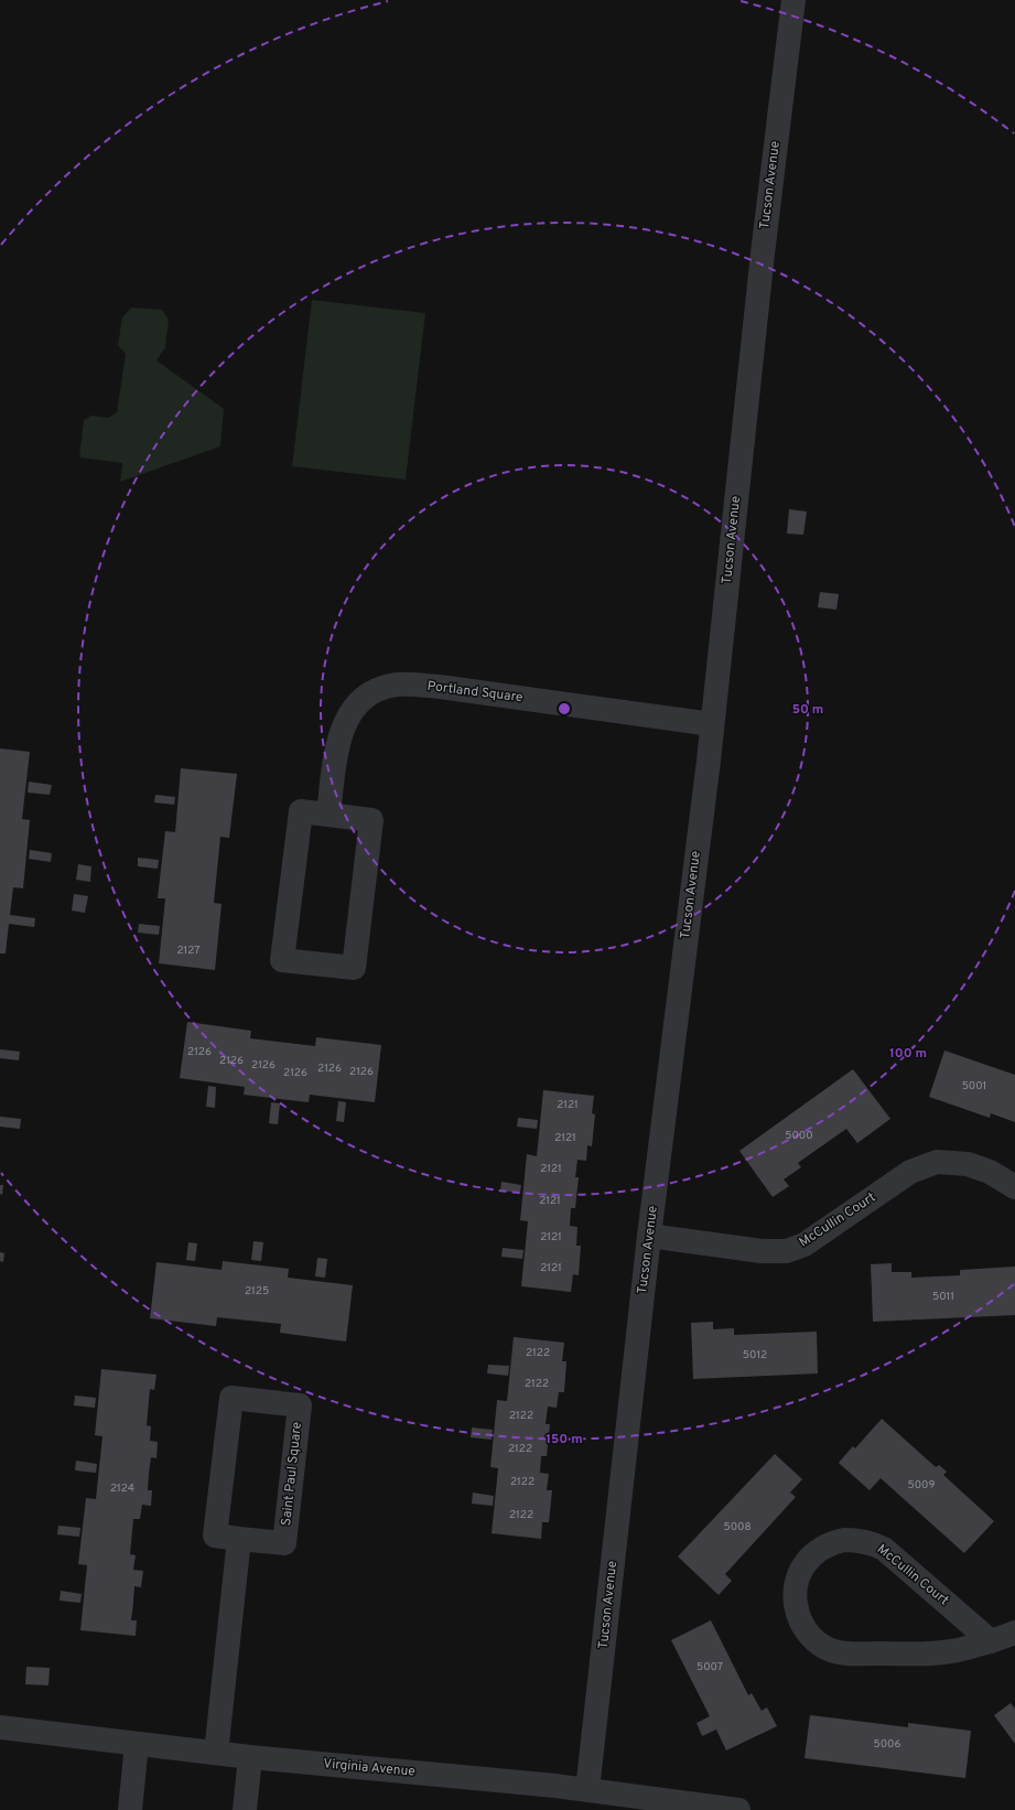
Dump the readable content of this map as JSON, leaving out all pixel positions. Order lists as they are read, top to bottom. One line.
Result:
{"streets":{"street":["Tucson Avenue","Portland Square","McCullin Court","Saint Paul Square","Virginia Avenue"]},"crossings":[["Tucson Avenue","Portland Square"],["Tucson Avenue","McCullin Court"],["Tucson Avenue","Virginia Avenue"]],"house_numbers":["2127","2126","2126","2126","2126","2126","2126","5001","2121","5000","2121","2121","2121","2121","2121","2125","5011","2122","5012","2122","2122","2122","2122","5009","2124","2122","5008","5007","5006"],"rings":["50 m","100 m","150 m"]}
